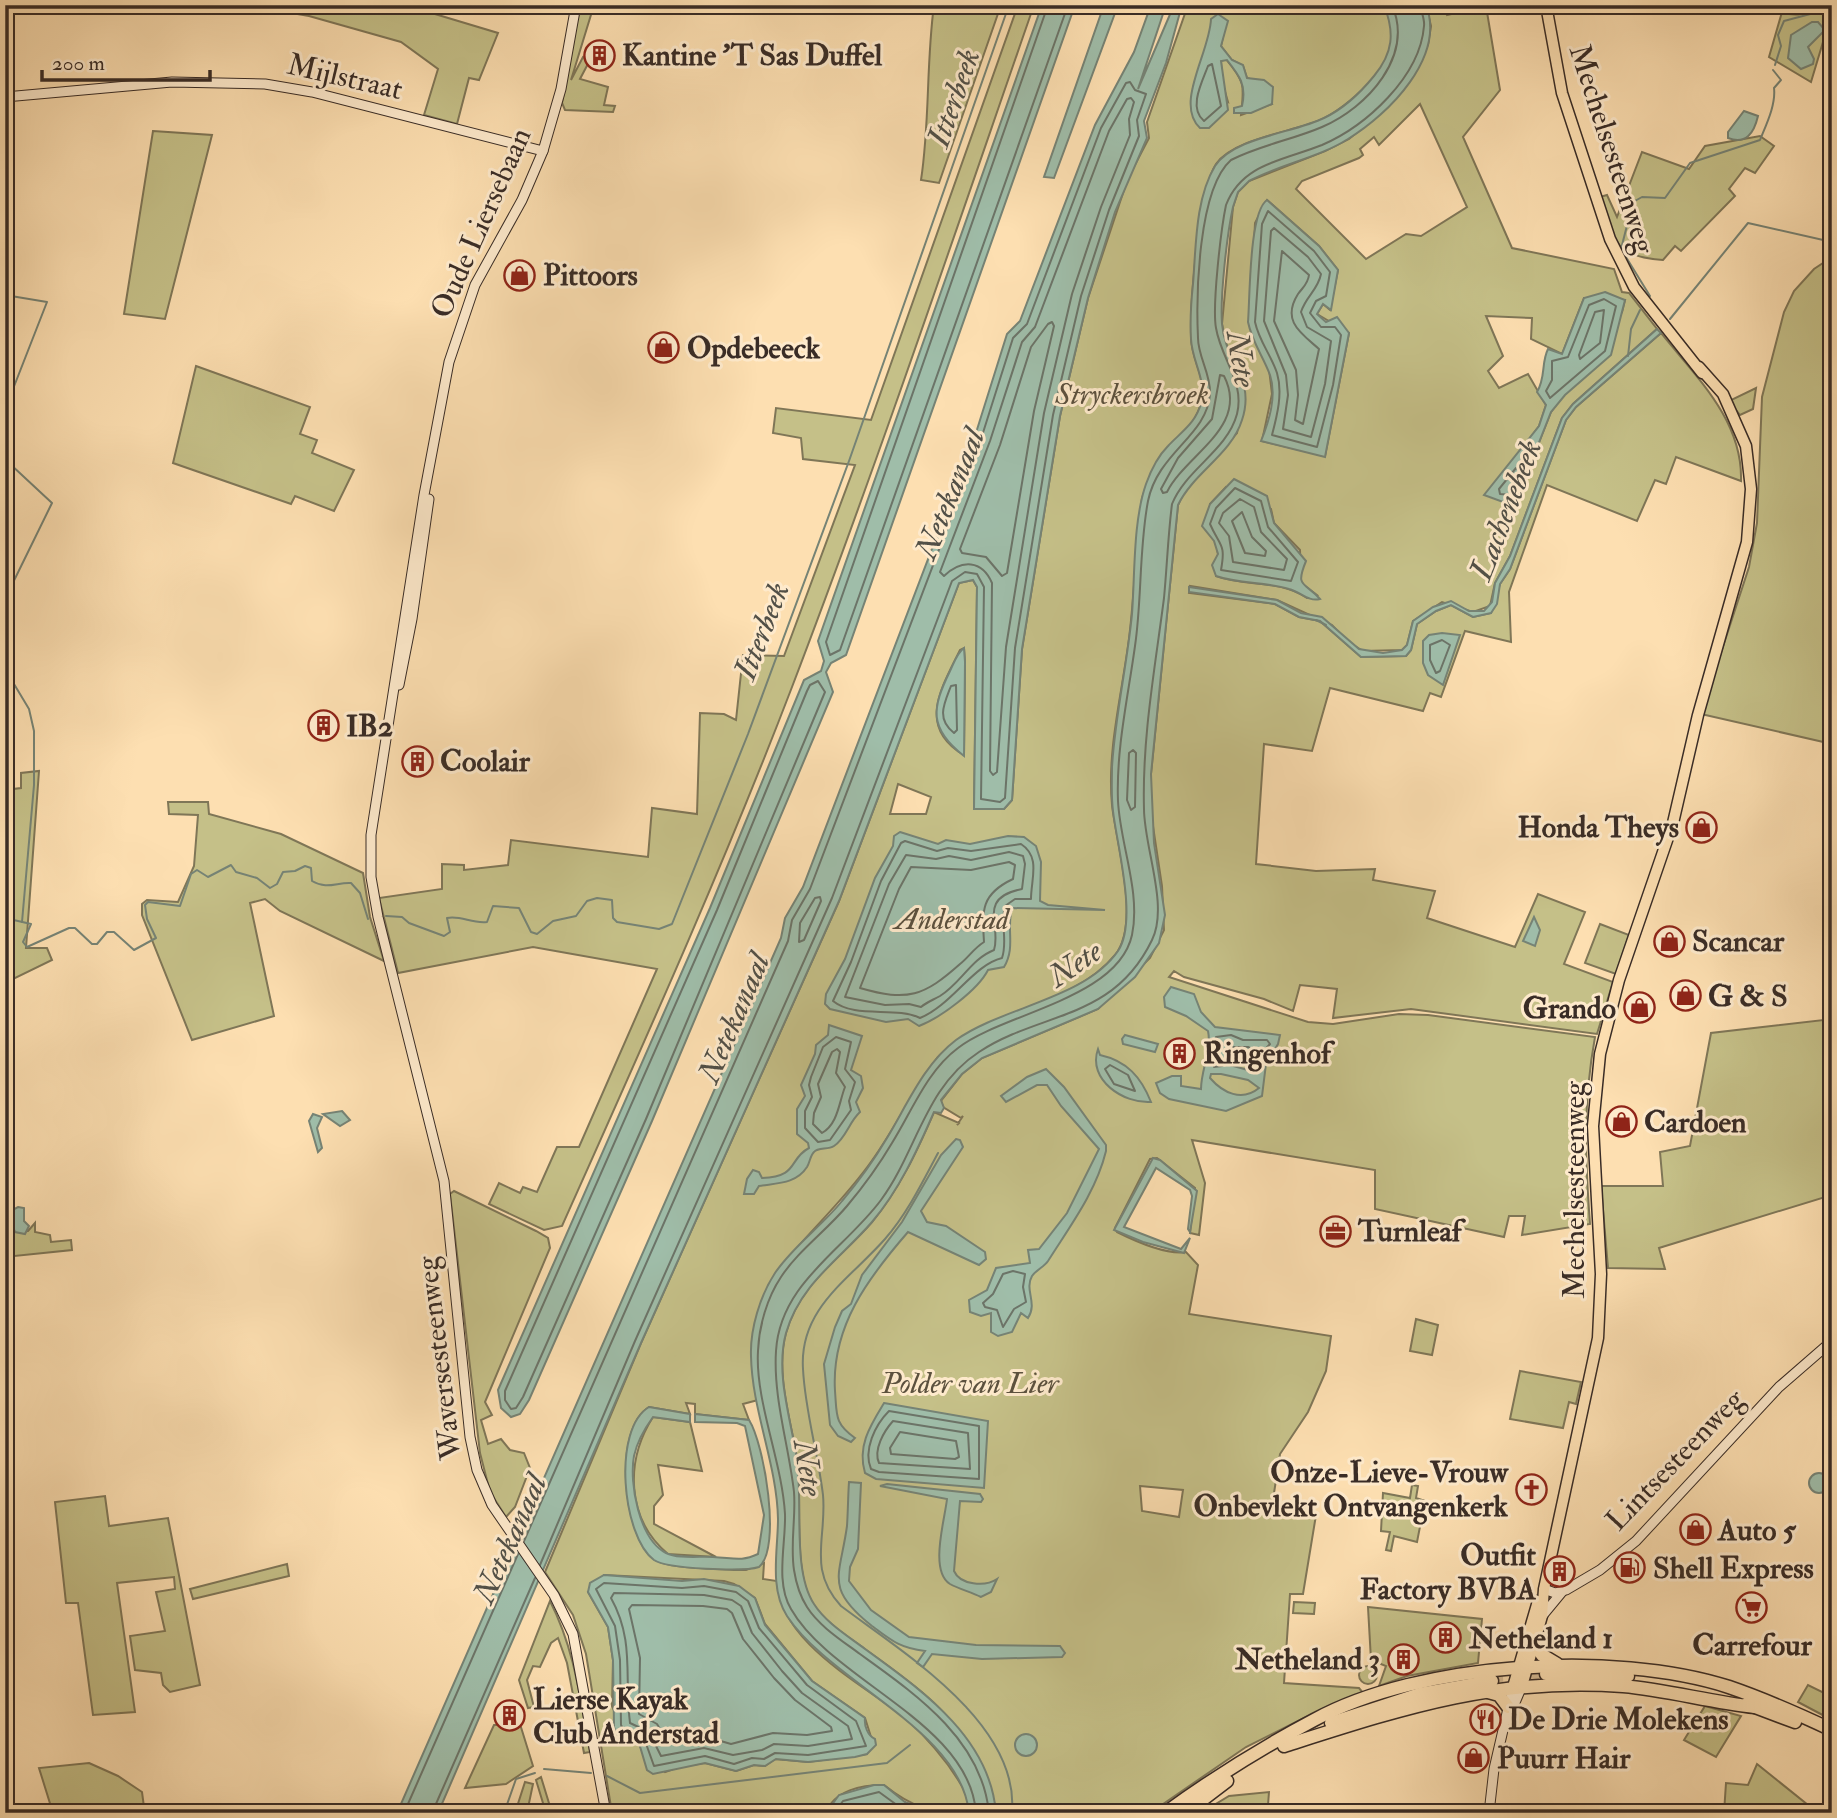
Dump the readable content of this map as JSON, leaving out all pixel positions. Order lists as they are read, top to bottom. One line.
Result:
{"streets":{"main road":["Mijlstraat","Mechelsesteenweg","Oude Liersebaan","Waversesteenweg","Lintsesteenweg"]},"crossings":[["Mijlstraat","Oude Liersebaan"],["Oude Liersebaan","Waversesteenweg"]],"water":["Itterbeek","Nete","Netekanaal","Lachenebeek"],"parks":["Stryckersbroek","Anderstad","Polder van Lier"],"places":{"building":["Kantine 'T Sas Duffel","IB2","Coolair","Ringenhof","Outfit Factory BVBA","Netheland 1","Netheland 3","Lierse Kayak Club Anderstad"],"shop":["Pittoors","Opdebeeck","Honda Theys","Scancar","G & S","Grando","Cardoen","Auto 5","Puurr Hair"],"office":["Turnleaf"],"church":["Onze-Lieve-Vrouw Onbevlekt Ontvangenkerk"],"fuel station":["Shell Express"],"supermarket":["Carrefour"],"restaurant":["De Drie Molekens"]},"scale_bar":"200 m"}
